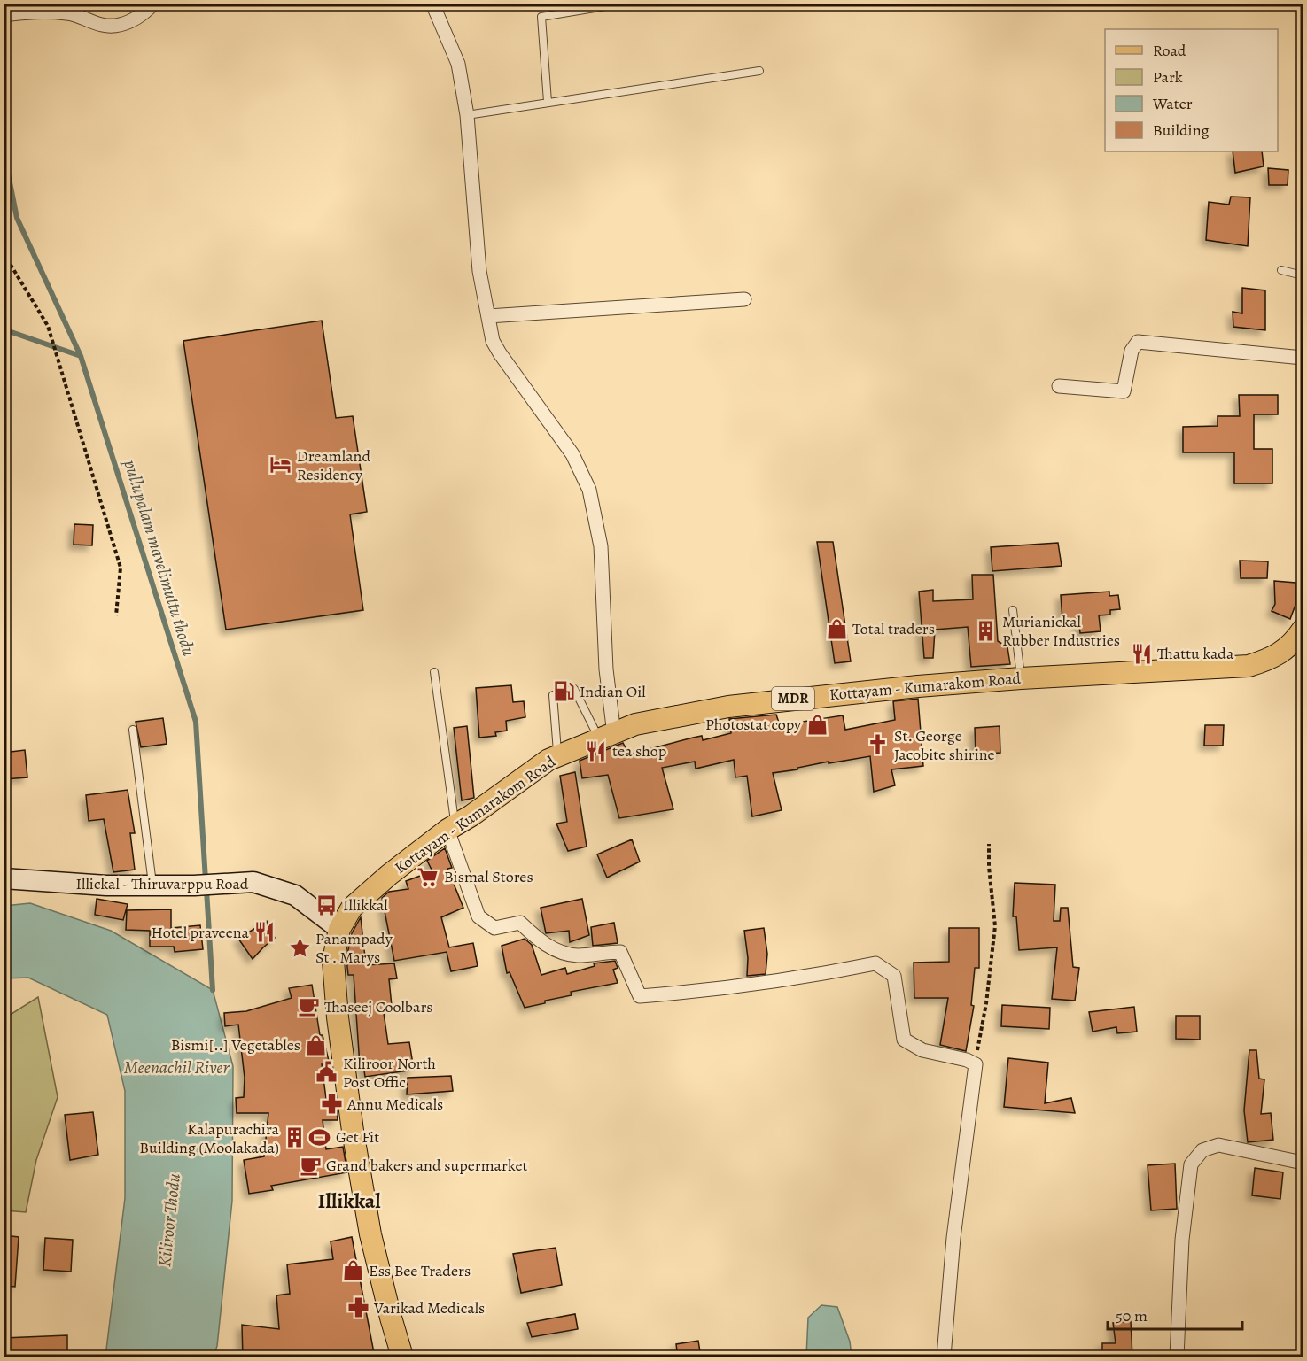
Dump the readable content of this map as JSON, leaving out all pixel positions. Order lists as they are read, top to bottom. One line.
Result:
{"streets":{"main road":["Kottayam - Kumarakom Road","MDR","Illickal - Thiruvarppu Road"]},"crossings":[["Kottayam - Kumarakom Road","Illickal - Thiruvarppu Road"]],"districts":["Illikkal"],"water":["pullupalam mavelimuttu thodu","Meenachil River","Kiliroor Thodu"],"places":{"hotel":["Dreamland Residency"],"shop":["Total traders","Photostat copy","Bismi[..] Vegetables","Ess Bee Traders"],"building":["Murianickal Rubber Industries","Kalapurachira Building (Moolakada)"],"restaurant":["Thattu kada","tea shop","Hotel praveena"],"fuel station":["Indian Oil"],"church":["St. George Jacobite shirine"],"supermarket":["Bismal Stores"],"bus stop":["Illikkal"],"place":["Panampady St . Marys"],"cafe":["Thaseej Coolbars","Grand bakers and supermarket"],"public building":["Kiliroor North Post Offic"],"pharmacy":["Annu Medicals","Varikad Medicals"],"sports":["Get Fit"]},"legend":["Road","Park","Water","Building"],"scale_bar":"50 m"}
